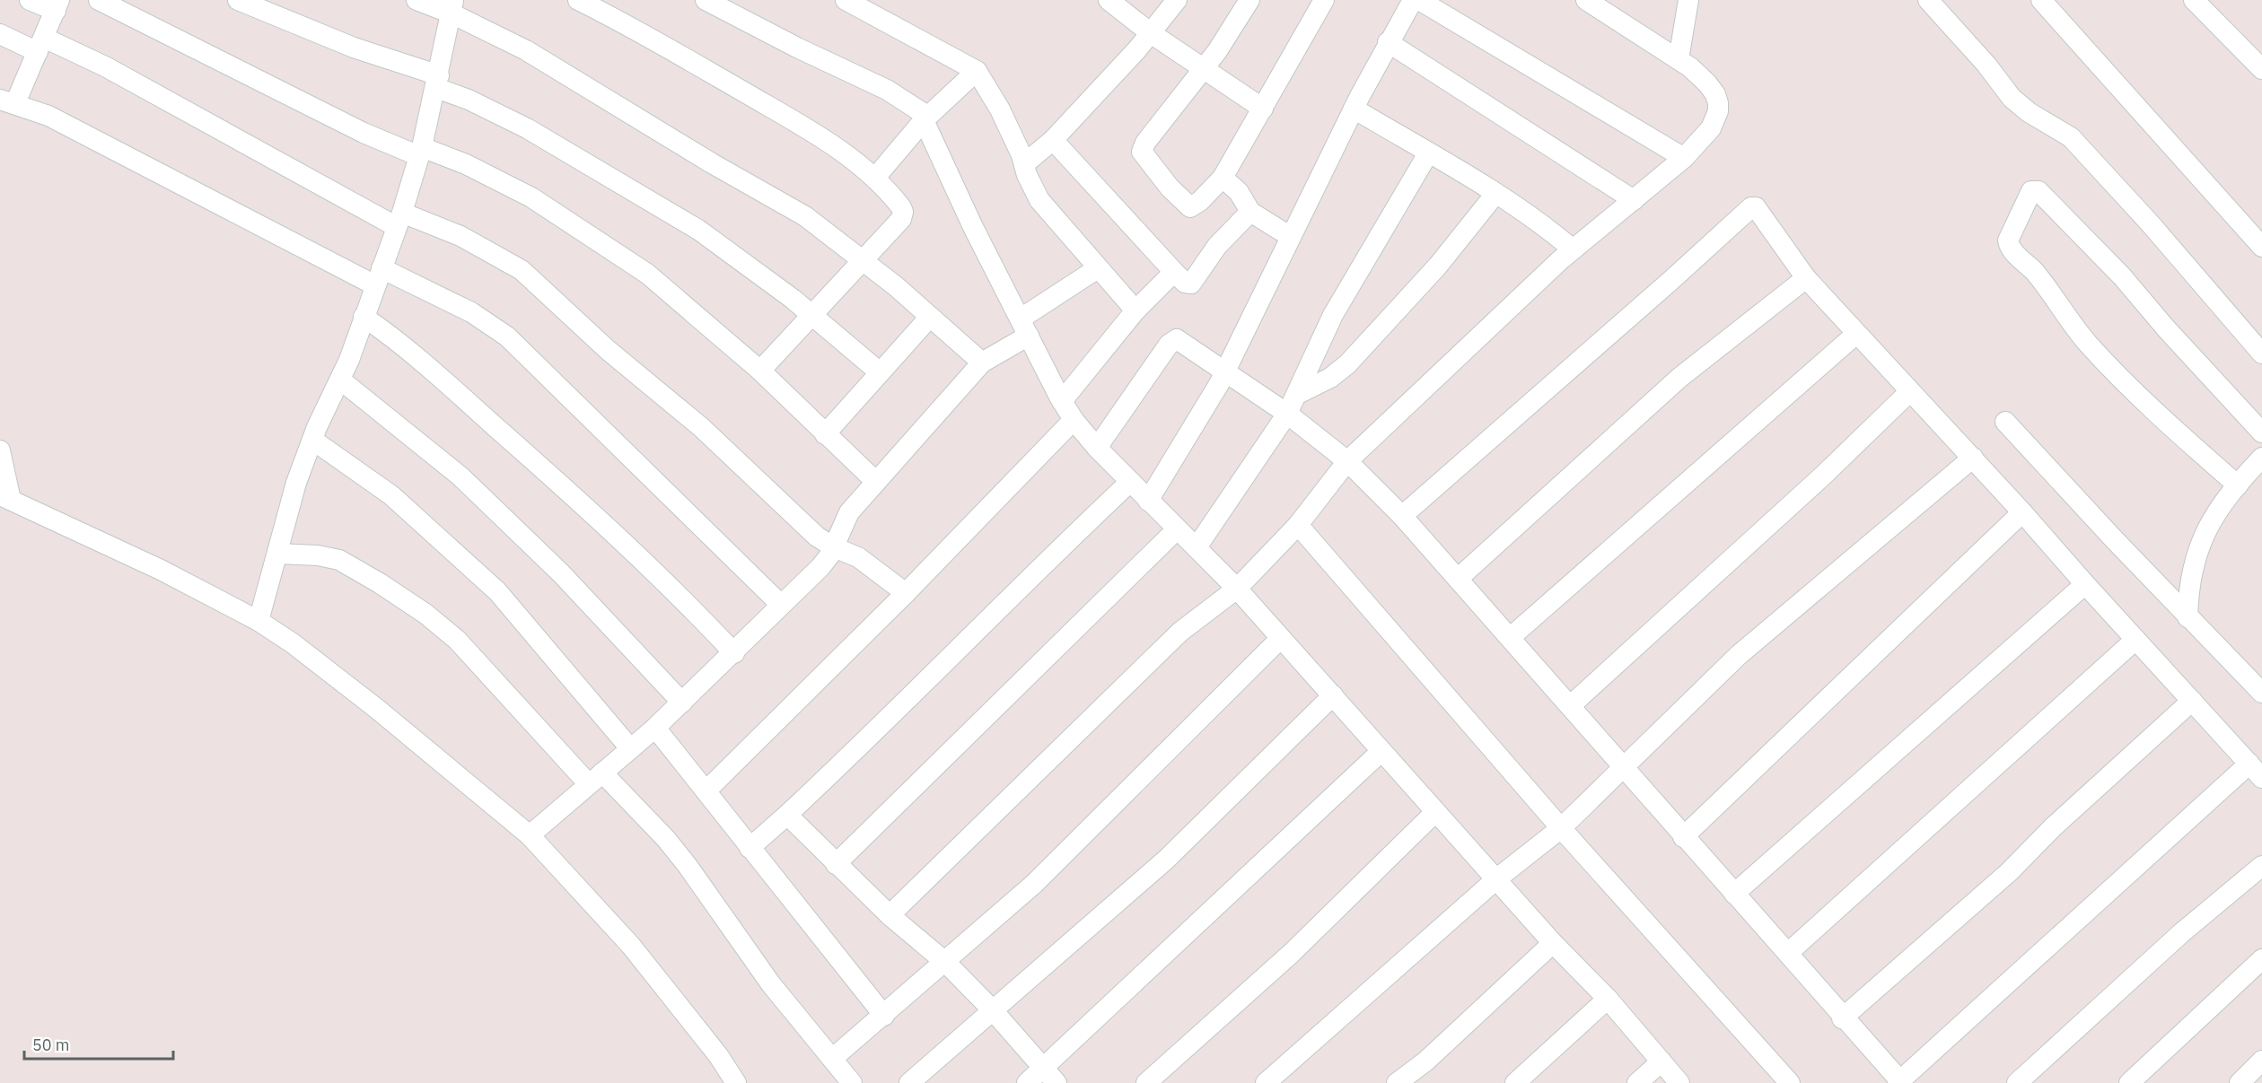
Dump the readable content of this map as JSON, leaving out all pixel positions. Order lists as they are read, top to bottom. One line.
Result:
{"scale_bar":"50 m"}
